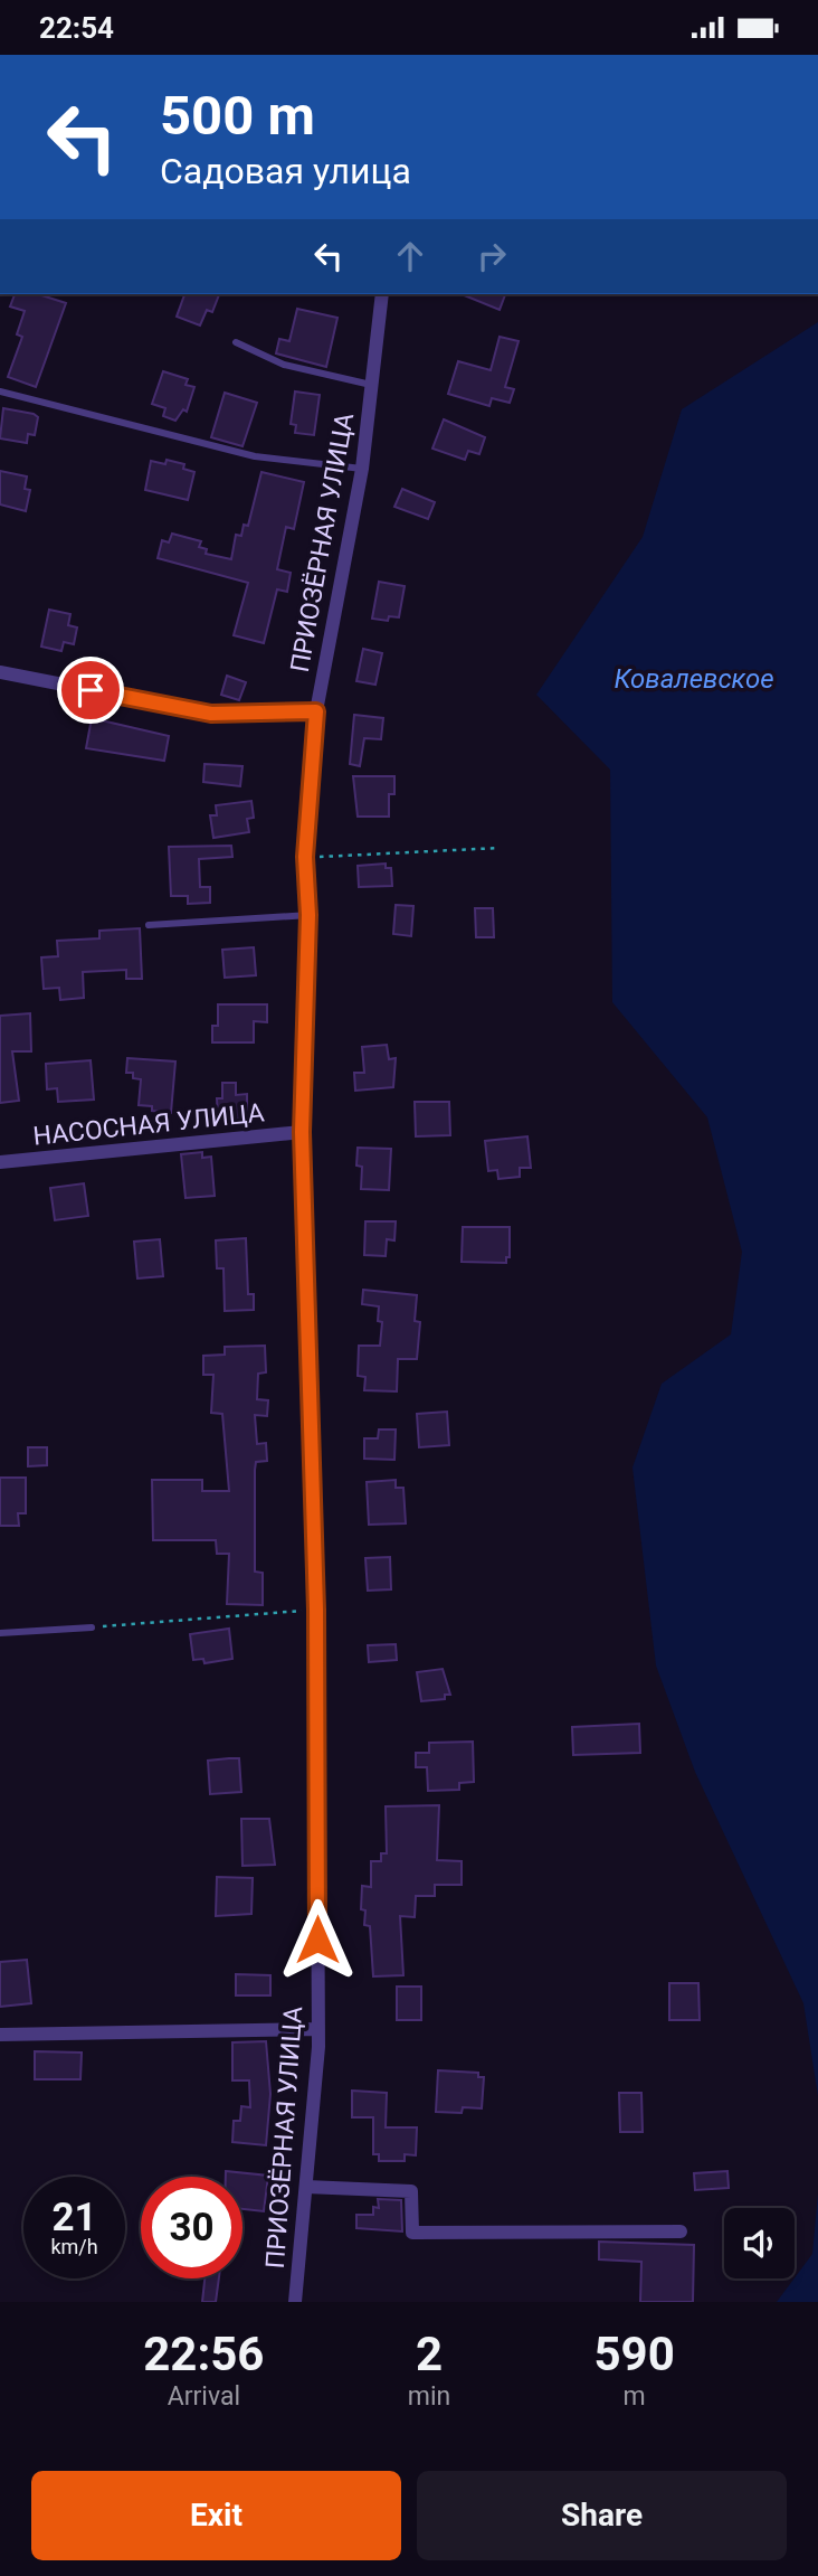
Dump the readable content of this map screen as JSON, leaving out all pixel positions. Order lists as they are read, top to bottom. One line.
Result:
{"streets":{"street":["ПРИОЗЁРНАЯ УЛИЦА","НАСОСНАЯ УЛИЦА"]},"crossings":[["ПРИОЗЁРНАЯ УЛИЦА","НАСОСНАЯ УЛИЦА"]],"water":["Ковалевское"],"page":{"status":"22:54","turn":["500 m","Садовая улица"],"speed":"21 km/h","limit":"30","eta":["22:56","Arrival","2","min","590","m"],"buttons":["Exit","Share"]}}
